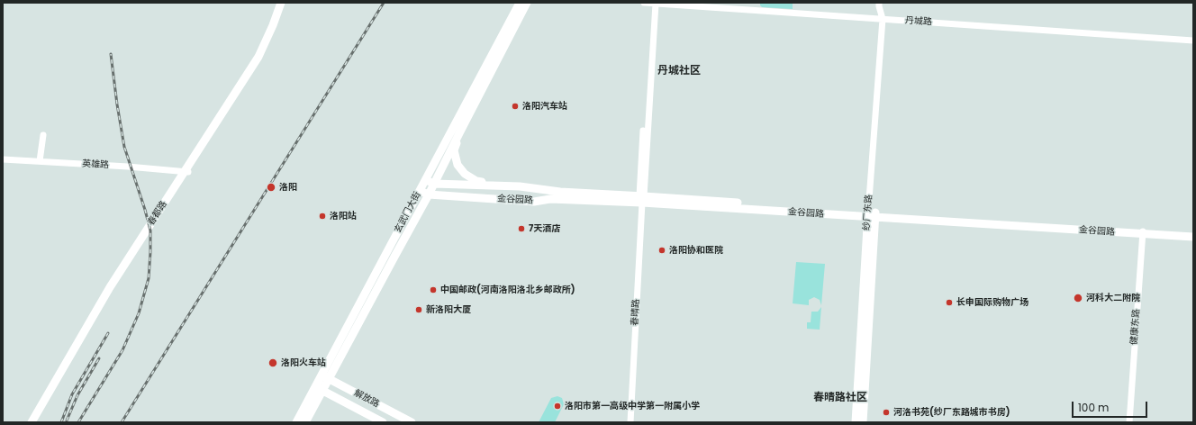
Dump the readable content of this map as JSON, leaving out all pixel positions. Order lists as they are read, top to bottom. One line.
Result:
{"streets":{"main road":["金谷园路","玄武门大街","纱厂东路","春都路","解放路"],"street":["丹城路","英雄路","春晴路","健康东路"]},"crossings":[["丹城路","纱厂东路"],["丹城路","春晴路"],["英雄路","春都路"],["金谷园路","玄武门大街"],["金谷园路","纱厂东路"],["金谷园路","春晴路"],["金谷园路","健康东路"],["玄武门大街","解放路"]],"districts":["丹城社区","春晴路社区"],"places":["洛阳汽车站","洛阳","洛阳站","7天酒店","洛阳协和医院","中国邮政(河南洛阳洛北乡邮政所)","河科大二附院","长申国际购物广场","新洛阳大厦","洛阳火车站","洛阳市第一高级中学第一附属小学","河洛书苑(纱厂东路城市书房)"],"scale_bar":"100 m"}
